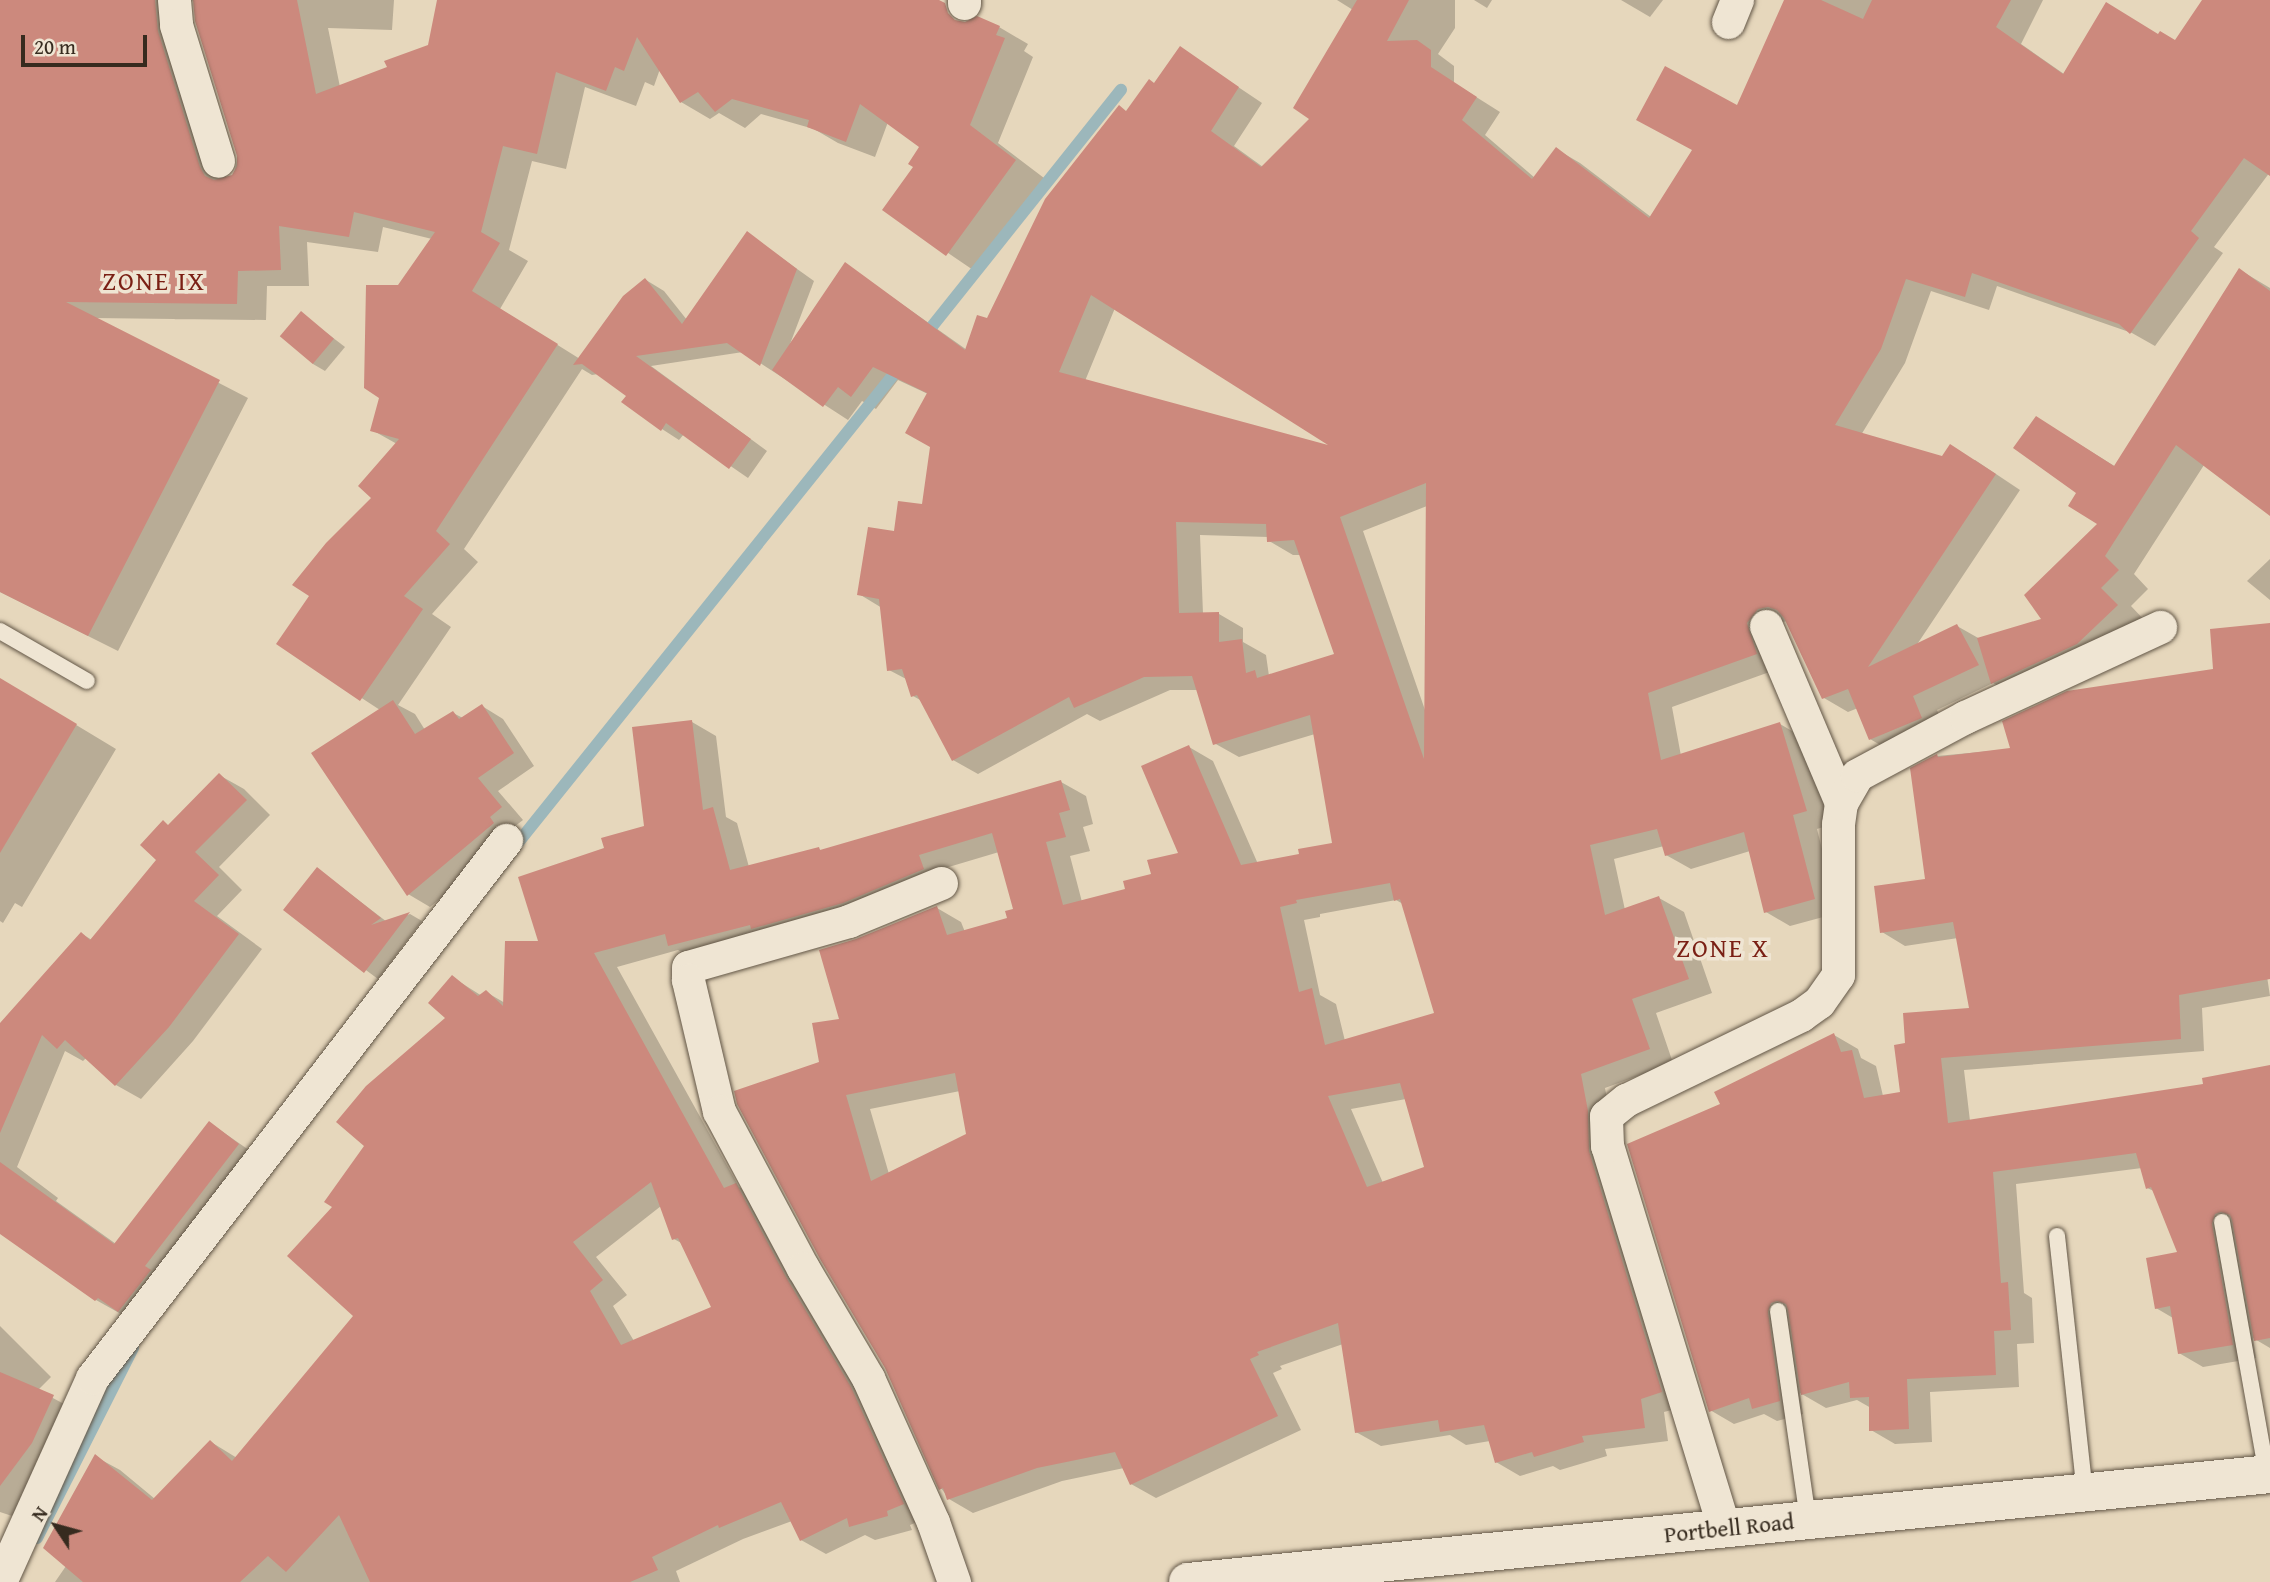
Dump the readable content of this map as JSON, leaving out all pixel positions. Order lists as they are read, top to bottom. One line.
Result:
{"streets":{"main road":["Portbell Road"]},"districts":["ZONE IX","ZONE X"],"scale_bar":"20 m","north":"top left"}
